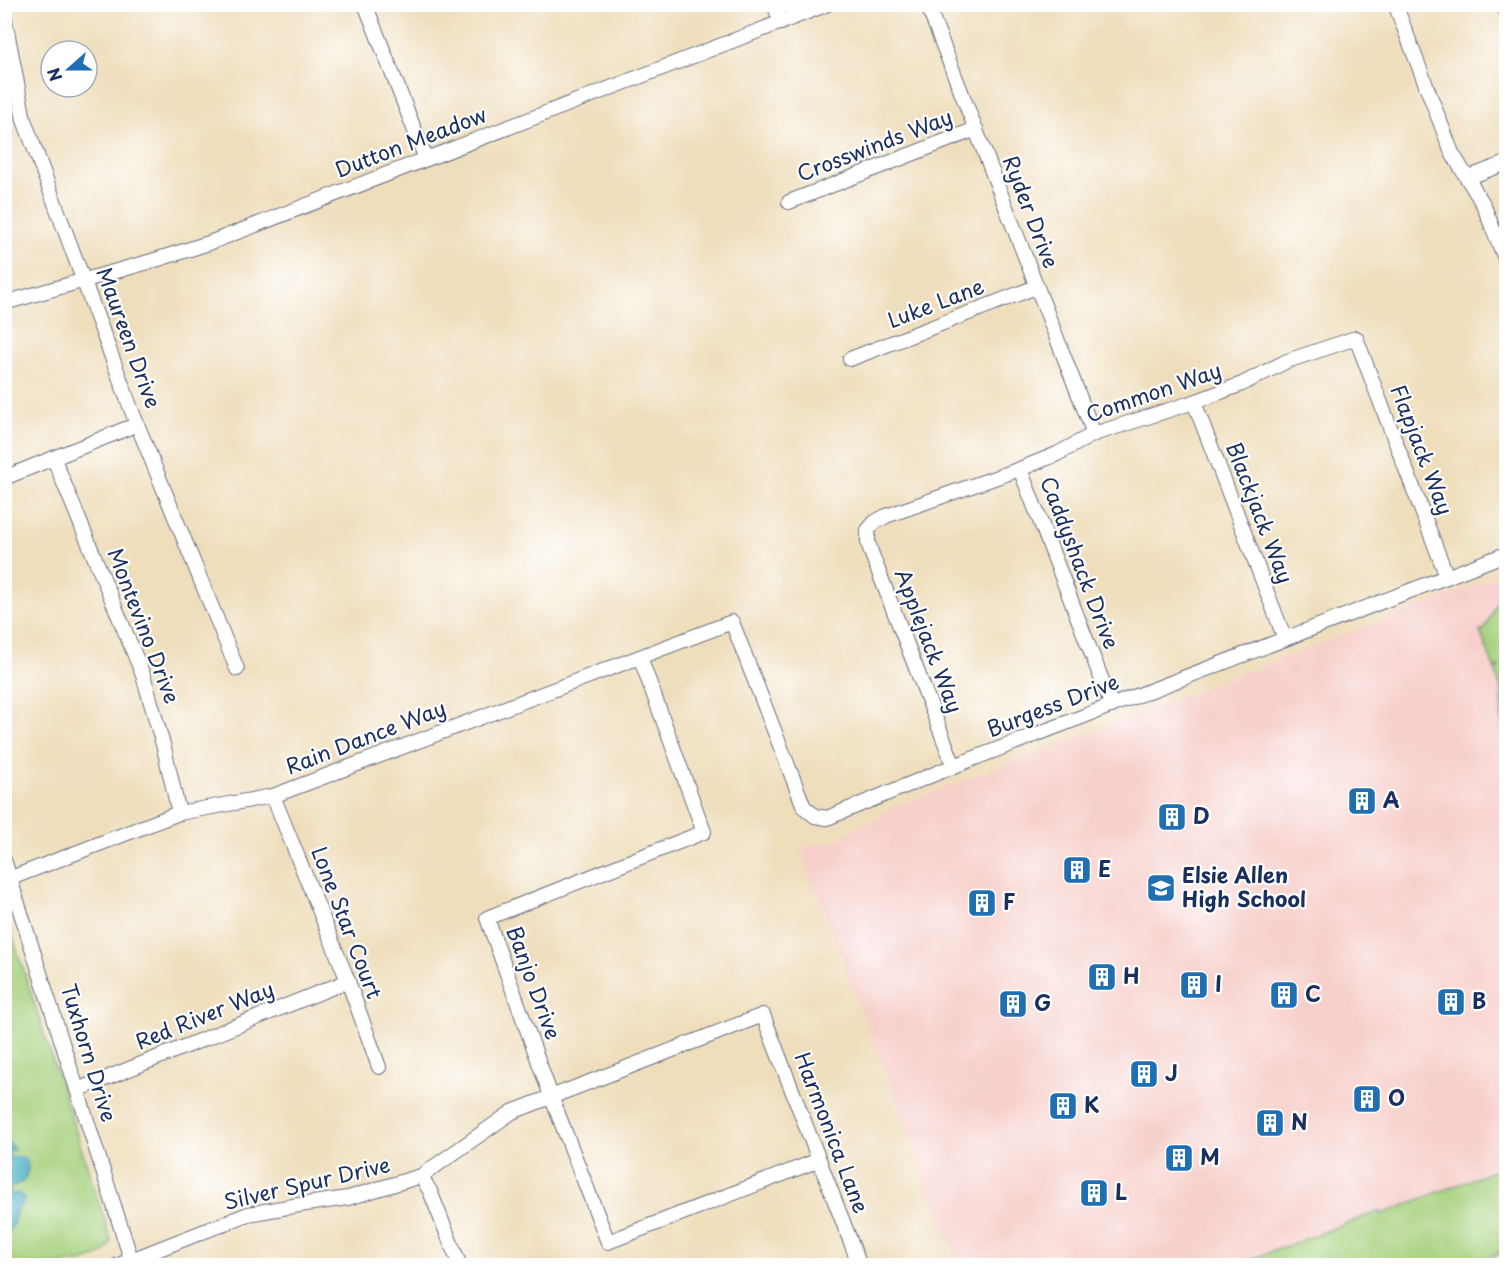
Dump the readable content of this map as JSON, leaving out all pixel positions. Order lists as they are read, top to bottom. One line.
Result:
{"streets":{"street":["Dutton Meadow","Crosswinds Way","Ryder Drive","Luke Lane","Maureen Drive","Common Way","Flapjack Way","Blackjack Way","Caddyshack Drive","Montevino Drive","Applejack Way","Burgess Drive","Rain Dance Way","Lone Star Court","Banjo Drive","Red River Way","Tuxhorn Drive","Harmonica Lane","Silver Spur Drive"]},"crossings":[["Dutton Meadow","Maureen Drive"],["Crosswinds Way","Ryder Drive"],["Ryder Drive","Luke Lane"],["Ryder Drive","Common Way"],["Common Way","Flapjack Way"],["Common Way","Blackjack Way"],["Common Way","Caddyshack Drive"],["Common Way","Applejack Way"],["Flapjack Way","Burgess Drive"],["Blackjack Way","Burgess Drive"],["Caddyshack Drive","Burgess Drive"],["Montevino Drive","Rain Dance Way"],["Applejack Way","Burgess Drive"],["Burgess Drive","Rain Dance Way"],["Rain Dance Way","Lone Star Court"],["Rain Dance Way","Banjo Drive"],["Rain Dance Way","Tuxhorn Drive"],["Lone Star Court","Red River Way"],["Banjo Drive","Harmonica Lane"],["Banjo Drive","Silver Spur Drive"],["Red River Way","Tuxhorn Drive"],["Tuxhorn Drive","Silver Spur Drive"],["Harmonica Lane","Silver Spur Drive"]],"places":{"building":["A","D","E","F","H","I","C","B","G","J","O","K","N","M","L"],"school or university":["Elsie Allen High School"]},"north":"left"}
